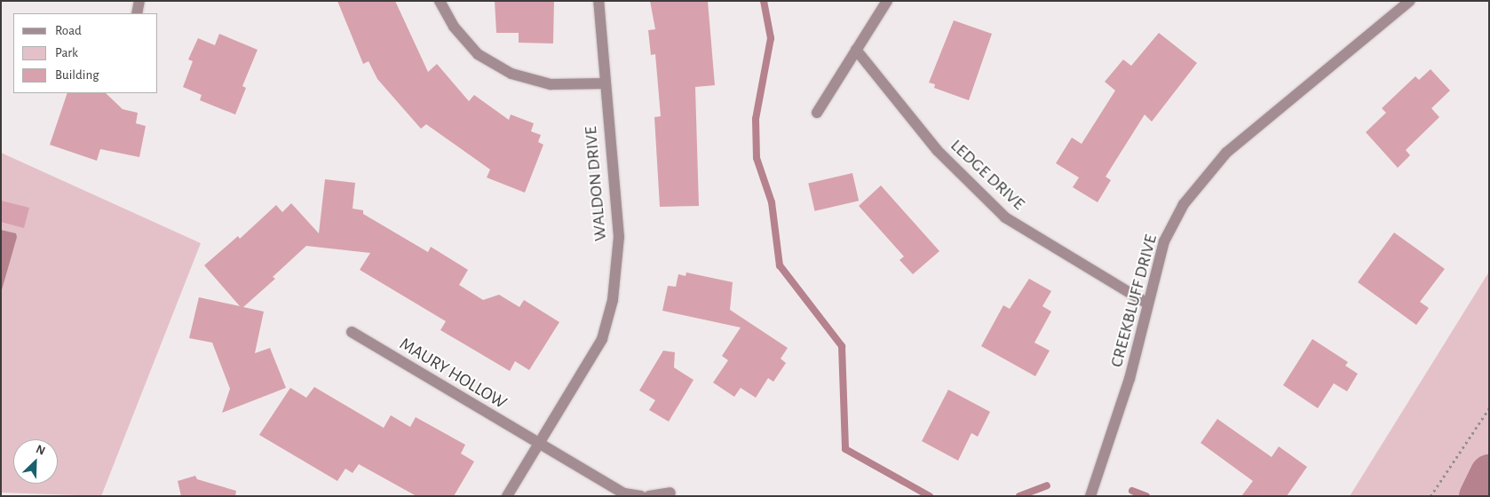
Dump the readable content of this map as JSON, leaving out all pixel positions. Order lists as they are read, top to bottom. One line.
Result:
{"streets":{"street":["LEDGE DRIVE","WALDON DRIVE","CREEKBLUFF DRIVE","MAURY HOLLOW"]},"crossings":[["LEDGE DRIVE","CREEKBLUFF DRIVE"],["WALDON DRIVE","MAURY HOLLOW"]],"legend":["Road","Park","Building"],"north":"top right"}
